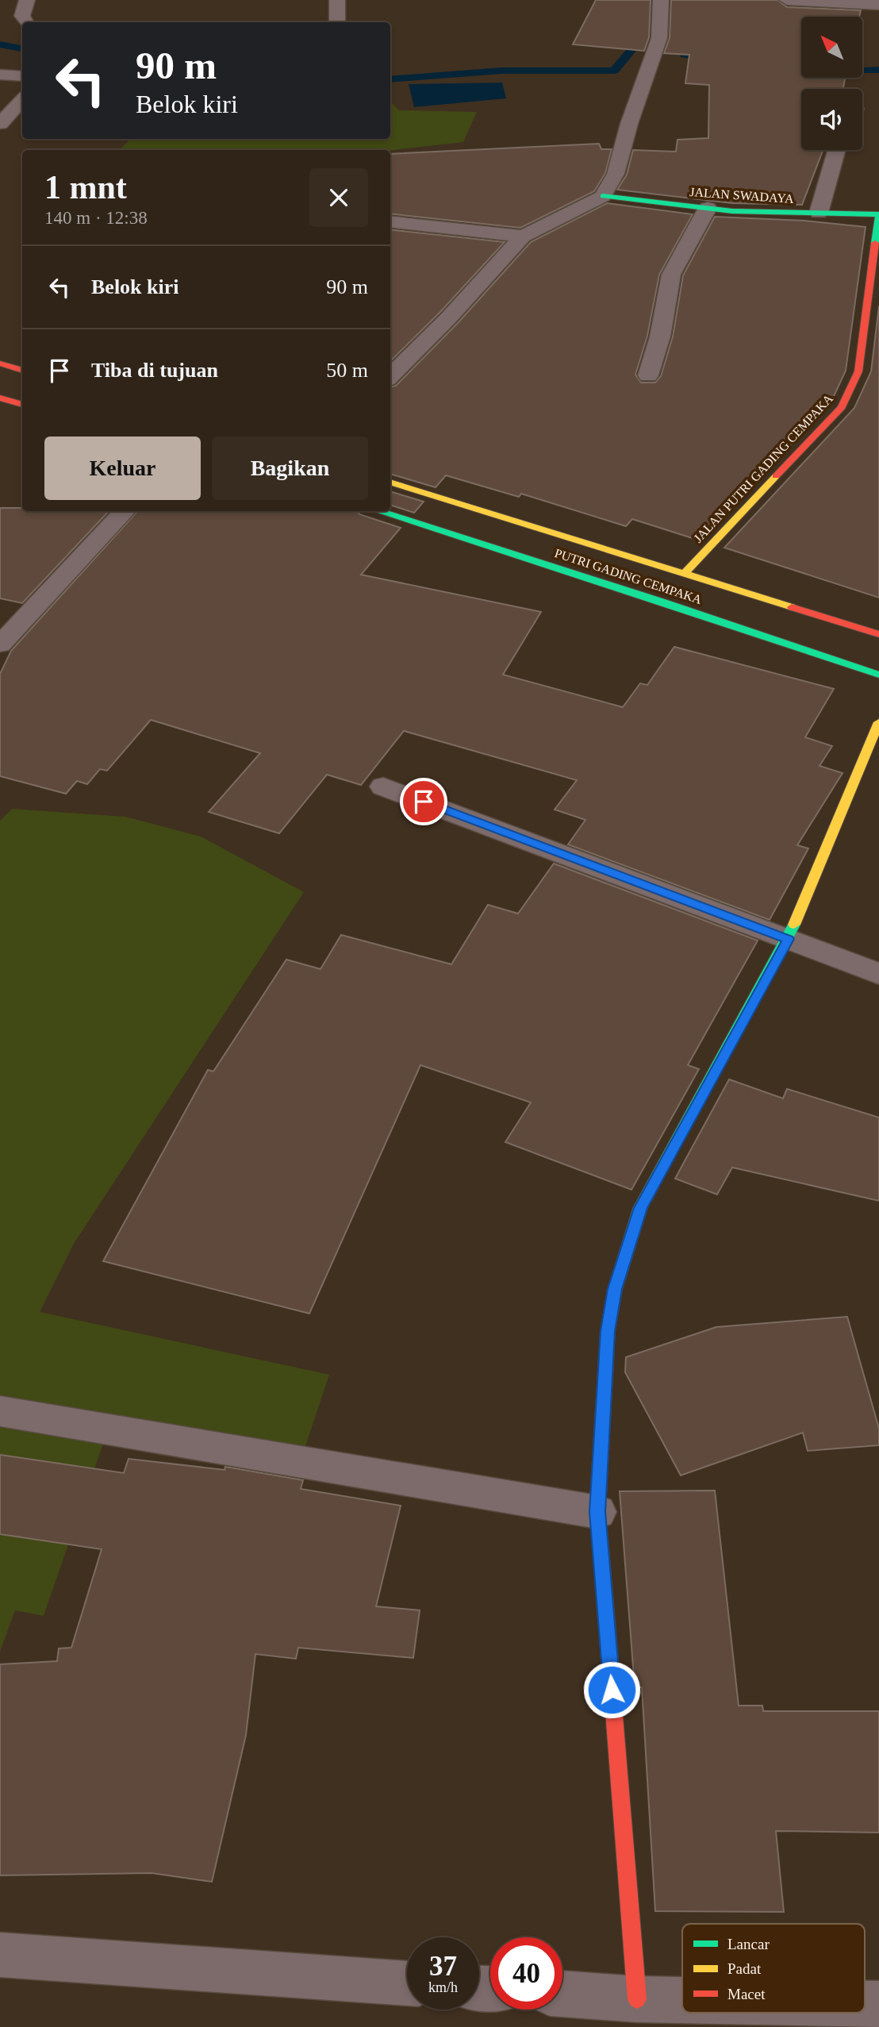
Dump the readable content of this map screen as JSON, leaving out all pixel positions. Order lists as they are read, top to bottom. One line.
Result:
{"streets":{"street":["JALAN SWADAYA","JALAN PUTRI GADING CEMPAKA","PUTRI GADING CEMPAKA"]},"crossings":[["JALAN SWADAYA","JALAN PUTRI GADING CEMPAKA"],["JALAN PUTRI GADING CEMPAKA","PUTRI GADING CEMPAKA"]],"legend":["Lancar","Padat","Macet"],"north":"top left","page":{"turn":["90 m","Belok kiri"],"heading":["1 mnt","140 m · 12:38"],"list":[{"name":"Belok kiri","value":"90 m"},{"name":"Tiba di tujuan","value":"50 m"}],"buttons":["Keluar","Bagikan"],"speed":"37 km/h","limit":"40"}}
